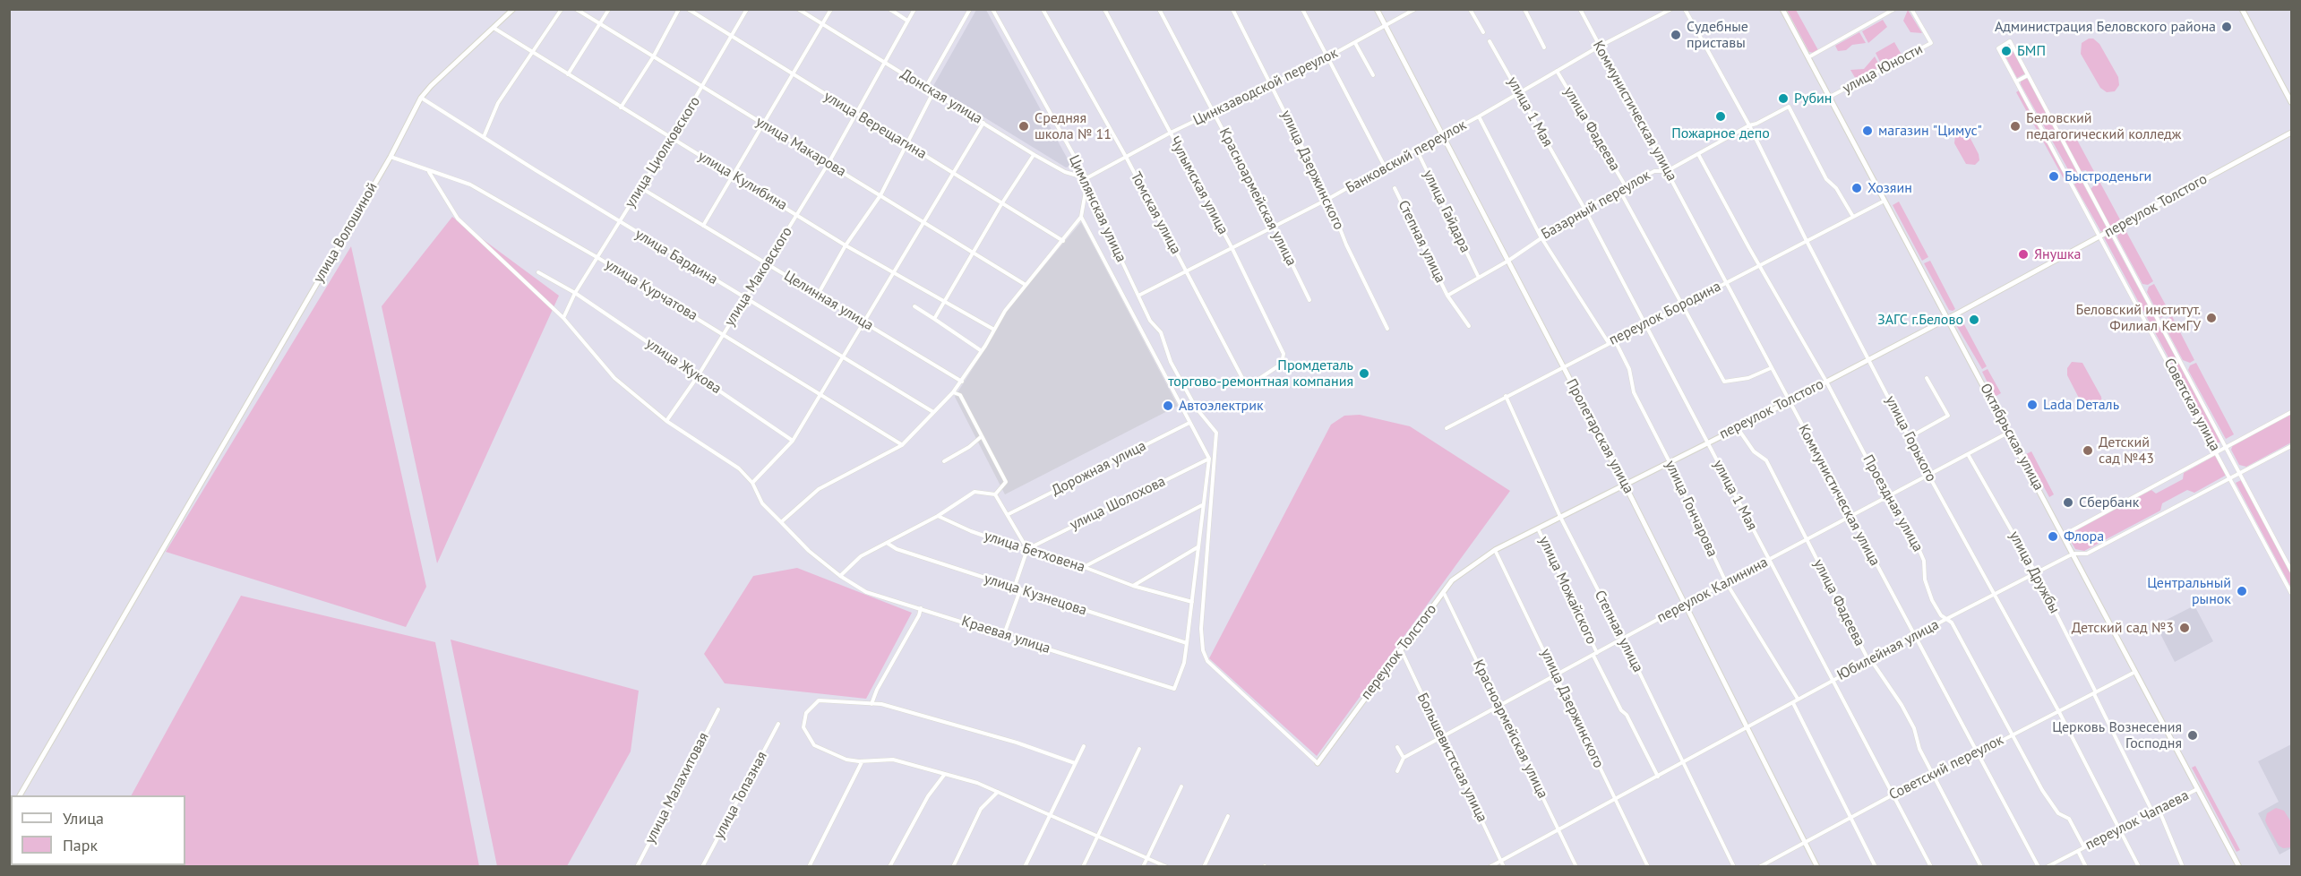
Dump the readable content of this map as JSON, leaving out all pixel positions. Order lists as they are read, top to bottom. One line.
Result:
{"streets":{"street":["улица Юности","Цинкзаводской переулок","Донская улица","Коммунистическая улица","улица 1 Мая","улица Верещагина","улица Фадеева","улица Макарова","улица Циолковского","Банковский переулок","улица Дзержинского","улица Кулибина","Чулымская улица","Красноармейская улица","Базарный переулок","переулок Толстого","Цимлянская улица","улица Гайдара","Томская улица","улица Волошиной","Степная улица","улица Бардина","улица Маковского","улица Курчатова","Целинная улица","переулок Бородина","улица Жукова","Советская улица","Пролетарская улица","Октябрьская улица","улица Горького","Дорожная улица","улица Шолохова","Проездная улица","улица Гончарова","улица Бетховена","улица Дружбы","улица Можайского","переулок Калинина","улица Кузнецова","Краевая улица","Юбилейная улица","Большевистская улица","Советский переулок","улица Малахитовая","улица Топазная","переулок Чапаева"]},"crossings":[["улица Юности","Октябрьская улица"],["Цинкзаводской переулок","Донская улица"],["Цинкзаводской переулок","улица Дзержинского"],["Цинкзаводской переулок","Чулымская улица"],["Цинкзаводской переулок","Красноармейская улица"],["Цинкзаводской переулок","Цимлянская улица"],["Цинкзаводской переулок","Томская улица"],["Цинкзаводской переулок","Пролетарская улица"],["Донская улица","Цимлянская улица"],["Донская улица","улица Маковского"],["Коммунистическая улица","улица Фадеева"],["Коммунистическая улица","Банковский переулок"],["Коммунистическая улица","Базарный переулок"],["Коммунистическая улица","переулок Толстого"],["Коммунистическая улица","переулок Бородина"],["Коммунистическая улица","переулок Калинина"],["Коммунистическая улица","Юбилейная улица"],["Коммунистическая улица","Советский переулок"],["улица 1 Мая","Банковский переулок"],["улица 1 Мая","Базарный переулок"],["улица 1 Мая","переулок Толстого"],["улица 1 Мая","переулок Бородина"],["улица 1 Мая","переулок Калинина"],["улица 1 Мая","Юбилейная улица"],["улица 1 Мая","Советский переулок"],["улица Верещагина","улица Циолковского"],["улица Верещагина","улица Маковского"],["улица Фадеева","Банковский переулок"],["улица Фадеева","Базарный переулок"],["улица Фадеева","переулок Толстого"],["улица Фадеева","переулок Бородина"],["улица Фадеева","переулок Калинина"],["улица Фадеева","Юбилейная улица"],["улица Фадеева","Советский переулок"],["улица Макарова","улица Циолковского"],["улица Макарова","улица Маковского"],["улица Циолковского","улица Кулибина"],["улица Циолковского","улица Бардина"],["улица Циолковского","улица Курчатова"],["улица Циолковского","Целинная улица"],["улица Циолковского","улица Жукова"],["улица Циолковского","Краевая улица"],["Банковский переулок","улица Дзержинского"],["Банковский переулок","Чулымская улица"],["Банковский переулок","Красноармейская улица"],["Банковский переулок","Цимлянская улица"],["Банковский переулок","улица Гайдара"],["Банковский переулок","Томская улица"],["Банковский переулок","Пролетарская улица"],["улица Дзержинского","переулок Толстого"],["улица Дзержинского","переулок Калинина"],["улица Дзержинского","Юбилейная улица"],["улица Кулибина","улица Волошиной"],["улица Кулибина","улица Маковского"],["Чулымская улица","Томская улица"],["Красноармейская улица","переулок Толстого"],["Красноармейская улица","переулок Калинина"],["Красноармейская улица","Юбилейная улица"],["Базарный переулок","улица Гайдара"],["Базарный переулок","Степная улица"],["Базарный переулок","переулок Бородина"],["Базарный переулок","Пролетарская улица"],["Базарный переулок","улица Горького"],["Базарный переулок","Проездная улица"],["переулок Толстого","Цимлянская улица"],["переулок Толстого","Степная улица"],["переулок Толстого","Советская улица"],["переулок Толстого","Пролетарская улица"],["переулок Толстого","Октябрьская улица"],["переулок Толстого","улица Горького"],["переулок Толстого","Проездная улица"],["переулок Толстого","улица Гончарова"],["переулок Толстого","улица Можайского"],["переулок Толстого","Большевистская улица"],["улица Волошиной","улица Бардина"],["улица Волошиной","улица Курчатова"],["Степная улица","переулок Бородина"],["Степная улица","переулок Калинина"],["Степная улица","Юбилейная улица"],["улица Бардина","улица Маковского"],["улица Маковского","улица Курчатова"],["улица Маковского","Целинная улица"],["улица Маковского","улица Жукова"],["улица Маковского","Краевая улица"],["улица Курчатова","Краевая улица"],["переулок Бородина","Пролетарская улица"],["переулок Бородина","Октябрьская улица"],["переулок Бородина","улица Горького"],["переулок Бородина","Проездная улица"],["переулок Бородина","улица Гончарова"],["Советская улица","Юбилейная улица"],["Пролетарская улица","переулок Калинина"],["Пролетарская улица","Юбилейная улица"],["Пролетарская улица","Советский переулок"],["Октябрьская улица","переулок Калинина"],["Октябрьская улица","Юбилейная улица"],["Октябрьская улица","Советский переулок"],["Октябрьская улица","переулок Чапаева"],["улица Горького","переулок Калинина"],["улица Горького","Юбилейная улица"],["улица Горького","Советский переулок"],["улица Горького","переулок Чапаева"],["улица Шолохова","улица Бетховена"],["Проездная улица","переулок Калинина"],["Проездная улица","Юбилейная улица"],["Проездная улица","Советский переулок"],["Проездная улица","переулок Чапаева"],["улица Гончарова","переулок Калинина"],["улица Гончарова","Юбилейная улица"],["улица Дружбы","переулок Калинина"],["улица Дружбы","Юбилейная улица"],["улица Дружбы","Советский переулок"],["улица Дружбы","переулок Чапаева"],["улица Можайского","переулок Калинина"],["улица Можайского","Юбилейная улица"],["переулок Калинина","Большевистская улица"],["улица Кузнецова","Краевая улица"],["Юбилейная улица","Большевистская улица"]],"places":["Администрация Беловского района","Судебные приставы","БМП","Рубин","Пожарное депо","Средняя школа № 11","Беловский педагогический колледж","магазин \"Цимус\"","Быстроденьги","Хозяин","Янушка","Беловский институт. Филиал КемГУ","ЗАГС г.Белово","Промдеталь торгово-ремонтная компания","Lada Dеталь","Автоэлектрик","Детский сад №43","Сбербанк","Флора","Центральный рынок","Детский сад №3","Церковь Вознесения Господня"],"legend":["Улица","Парк"]}
